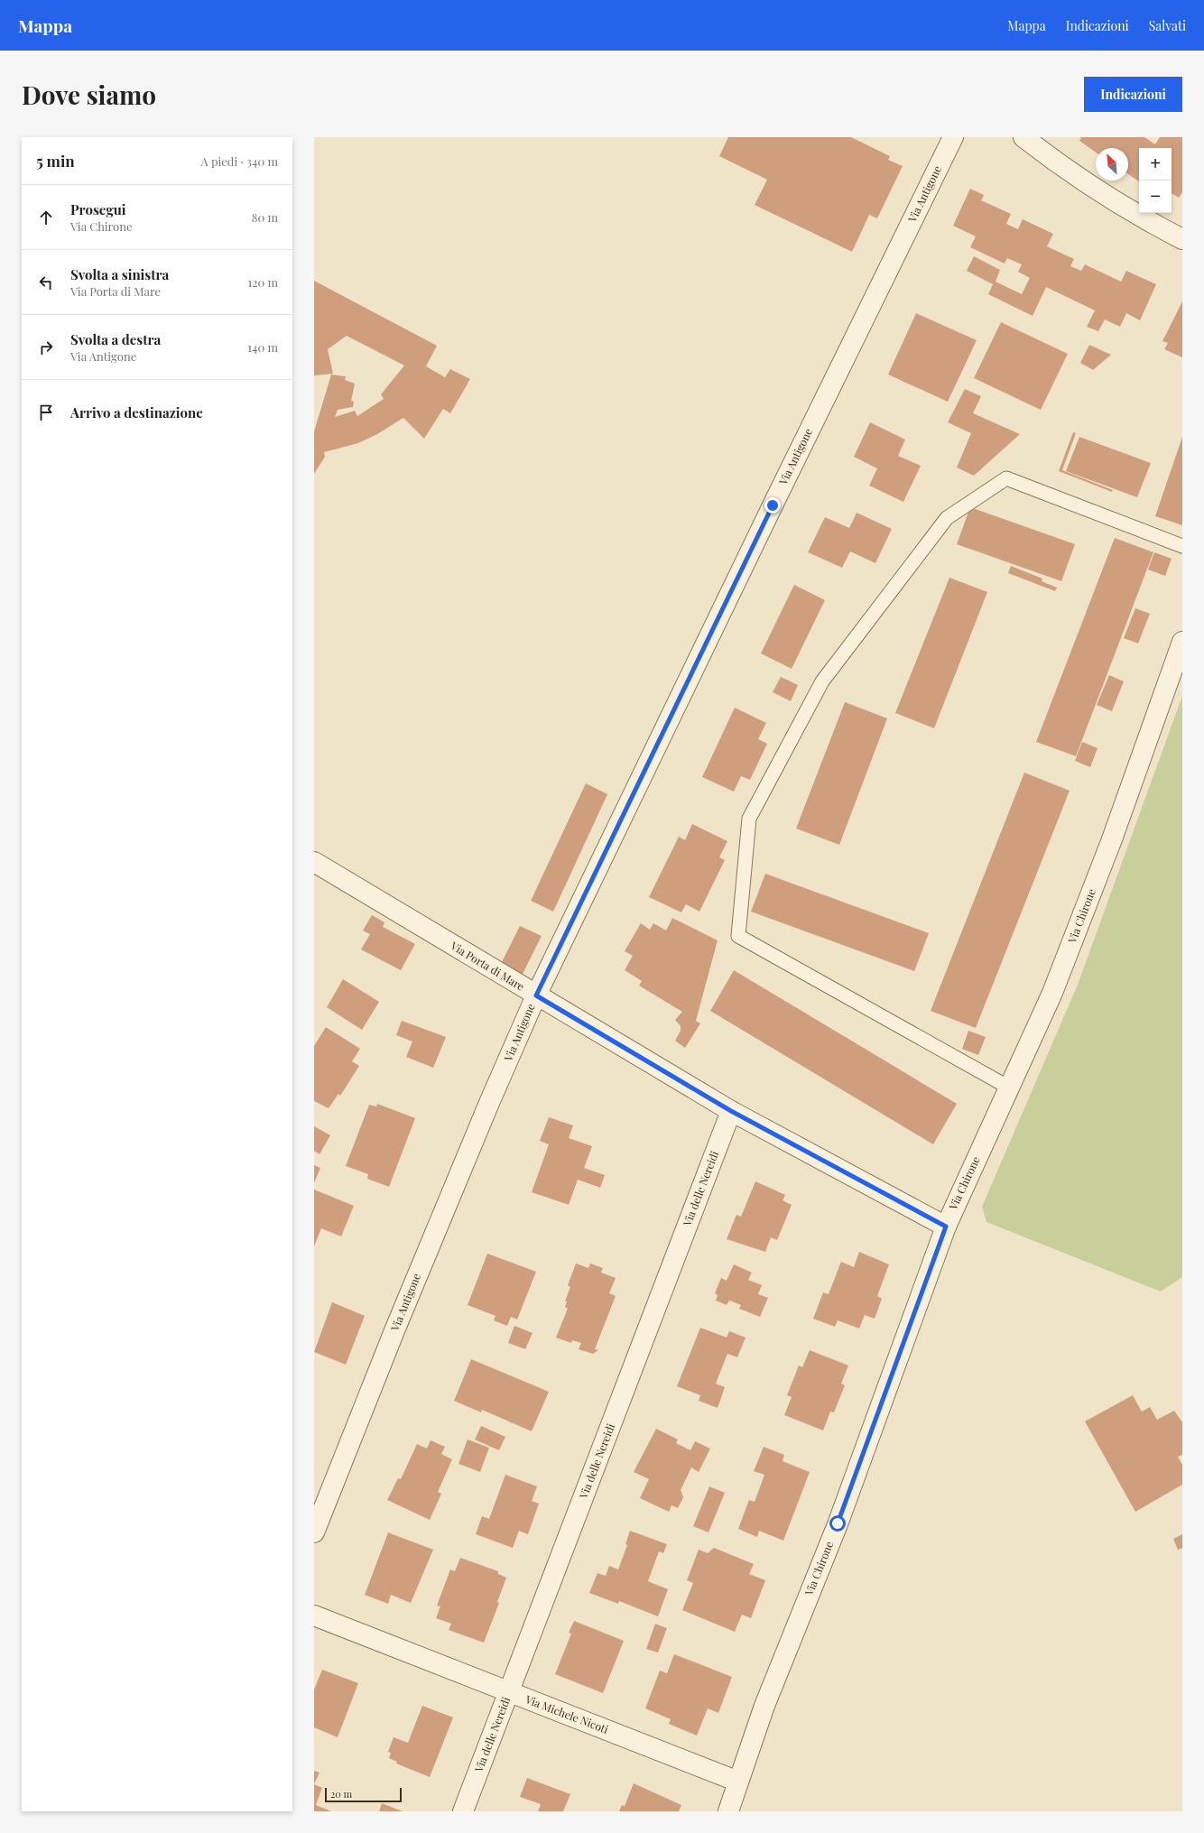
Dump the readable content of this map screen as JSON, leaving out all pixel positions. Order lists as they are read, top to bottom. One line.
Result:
{"streets":{"street":["Via Antigone","Via Chirone","Via Porta di Mare","Via delle Nereidi","Via Michele Nicoti"]},"crossings":[["Via Antigone","Via Porta di Mare"],["Via Chirone","Via Porta di Mare"],["Via Chirone","Via Michele Nicoti"],["Via Porta di Mare","Via delle Nereidi"],["Via delle Nereidi","Via Michele Nicoti"]],"scale_bar":"20 m","north":"top left","page":{"header":"Mappa","nav":["Mappa","Indicazioni","Salvati"],"buttons":"Indicazioni","title":"Dove siamo","heading":["5 min","A piedi · 340 m"],"map_buttons":["+","−"],"list":[["Prosegui","Via Chirone","80 m"],["Svolta a sinistra","Via Porta di Mare","120 m"],["Svolta a destra","Via Antigone","140 m"],"Arrivo a destinazione"],"scale":"20 m"}}
